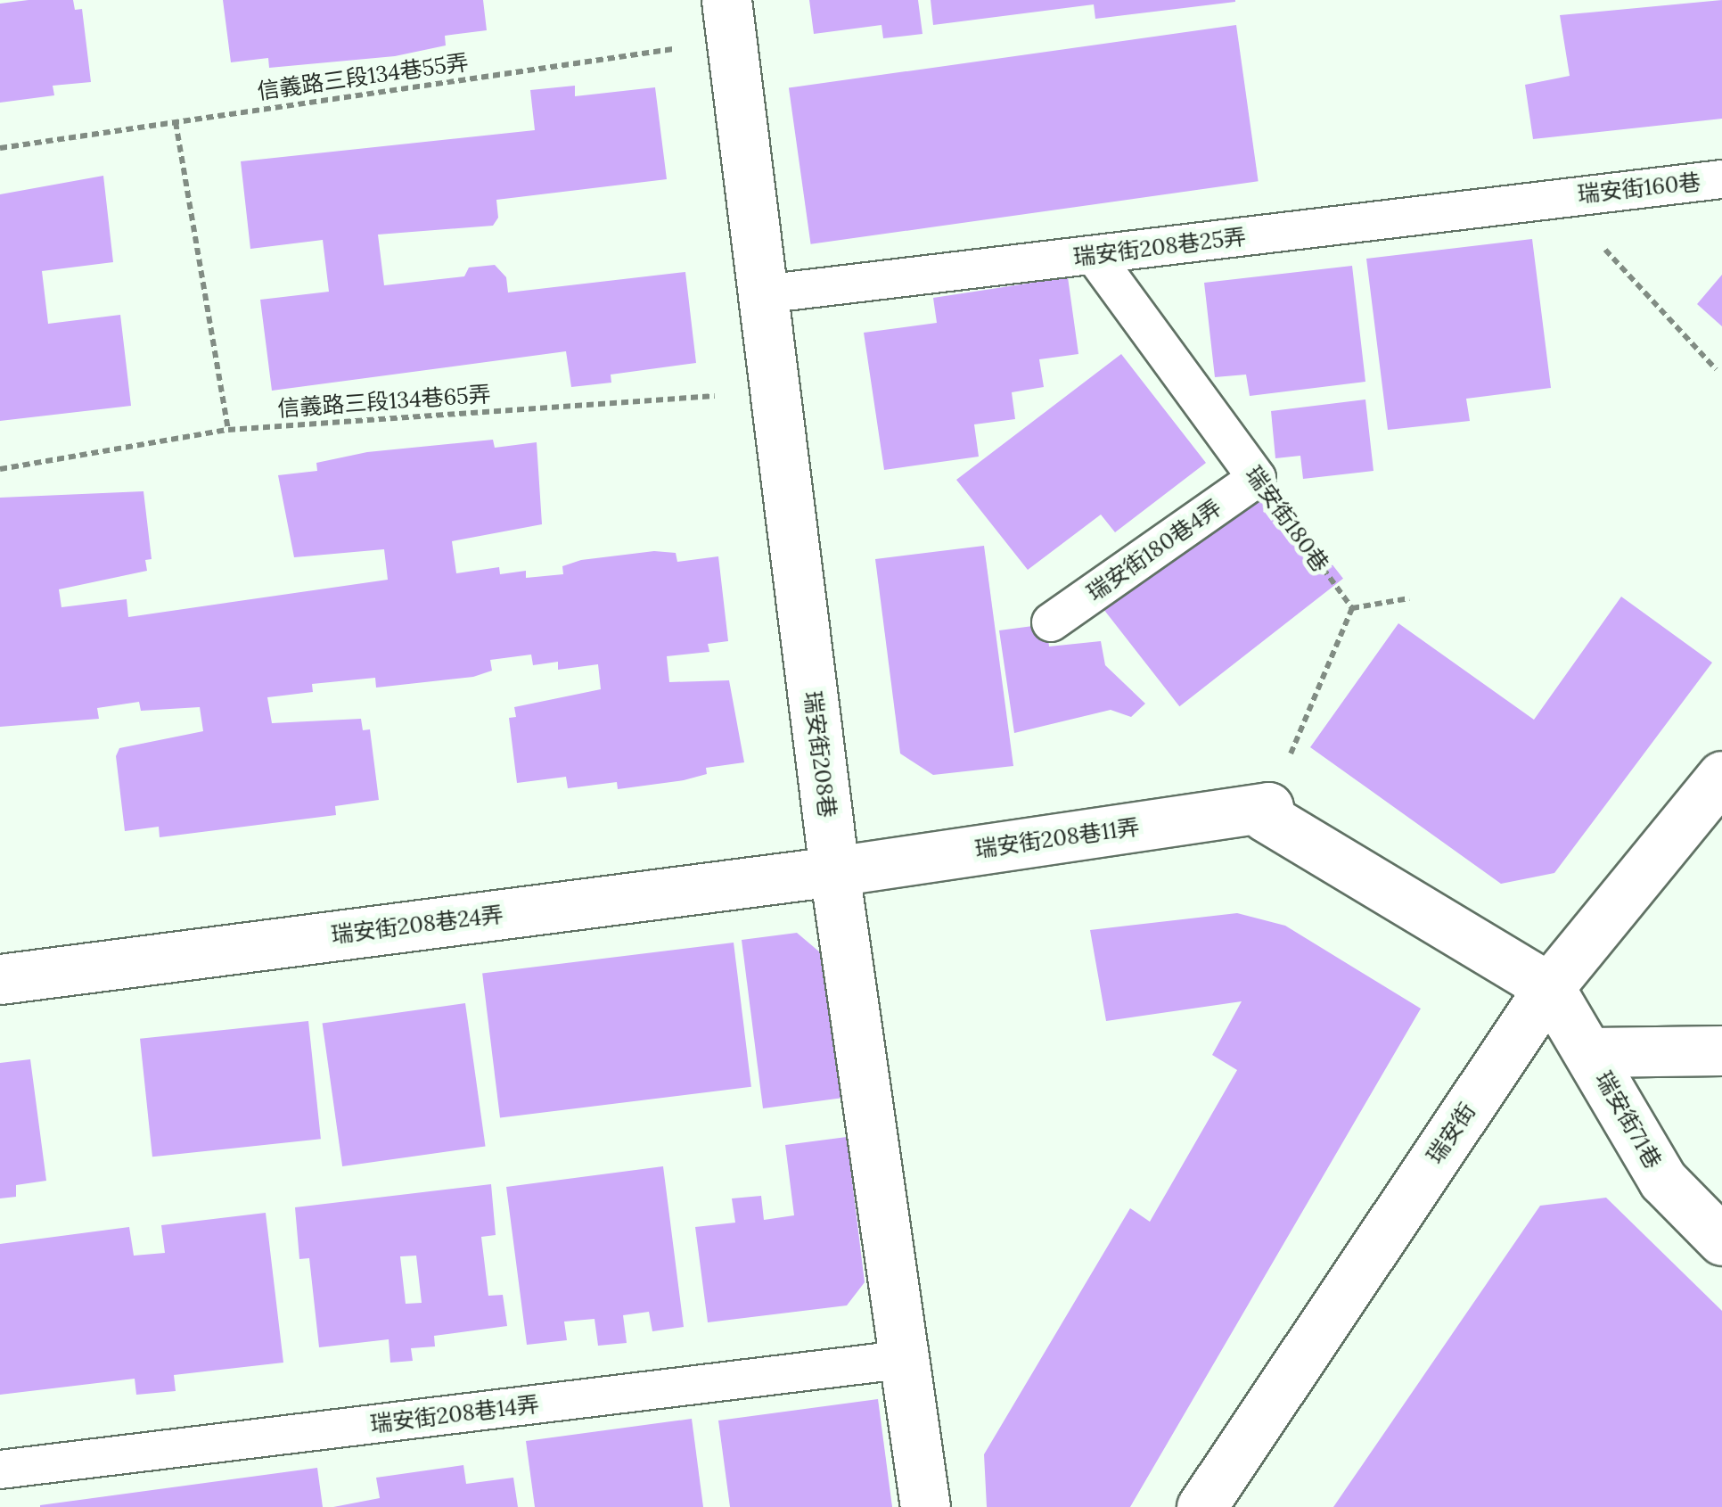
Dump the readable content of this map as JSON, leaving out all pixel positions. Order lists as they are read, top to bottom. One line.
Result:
{"streets":{"street":["瑞安街208巷","瑞安街208巷11弄","瑞安街208巷24弄","瑞安街71巷","瑞安街"],"lane":["瑞安街160巷","瑞安街208巷25弄","瑞安街180巷","瑞安街180巷4弄","瑞安街208巷14弄"],"path":["信義路三段134巷55弄","信義路三段134巷65弄"]},"crossings":[["信義路三段134巷55弄","瑞安街208巷"],["瑞安街160巷","瑞安街208巷25弄"],["瑞安街208巷25弄","瑞安街180巷"],["瑞安街208巷25弄","瑞安街208巷"],["信義路三段134巷65弄","瑞安街208巷"],["瑞安街180巷","瑞安街180巷4弄"],["瑞安街208巷","瑞安街208巷11弄"],["瑞安街208巷","瑞安街208巷24弄"],["瑞安街208巷","瑞安街208巷14弄"],["瑞安街208巷11弄","瑞安街208巷24弄"],["瑞安街71巷","瑞安街"]]}
